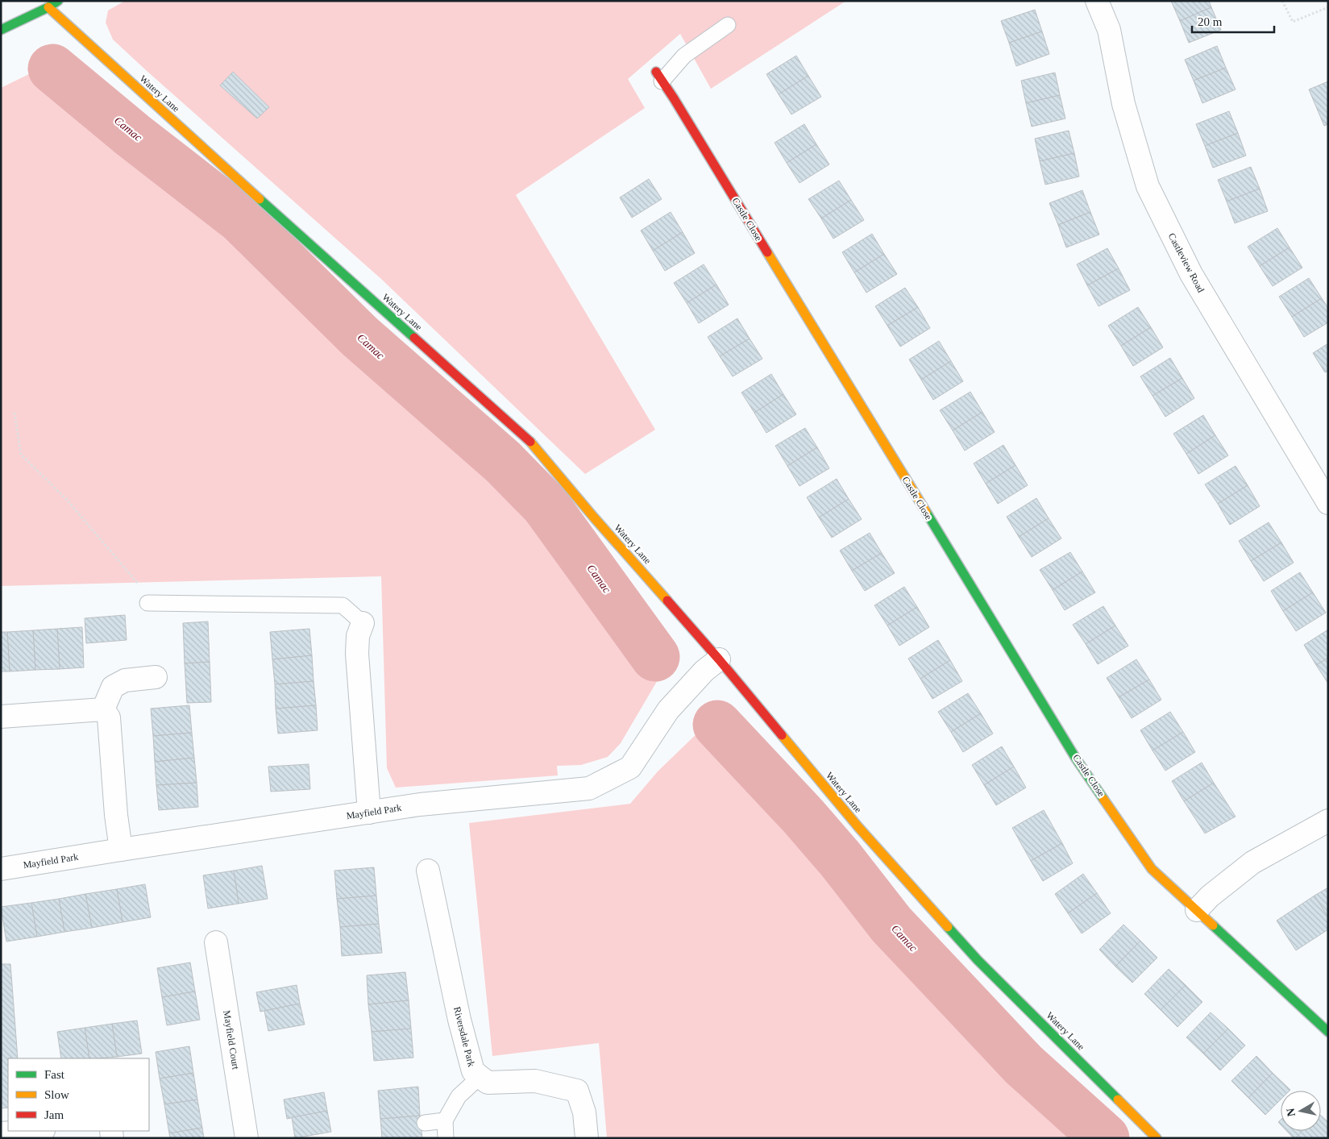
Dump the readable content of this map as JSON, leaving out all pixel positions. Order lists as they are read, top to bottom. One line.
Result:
{"streets":{"street":["Watery Lane","Castle Close","Castleview Road","Mayfield Park","Riversdale Park","Mayfield Court"]},"crossings":[["Watery Lane","Mayfield Park"]],"water":["Camac"],"legend":["Fast","Slow","Jam"],"scale_bar":"20 m","north":"left"}
